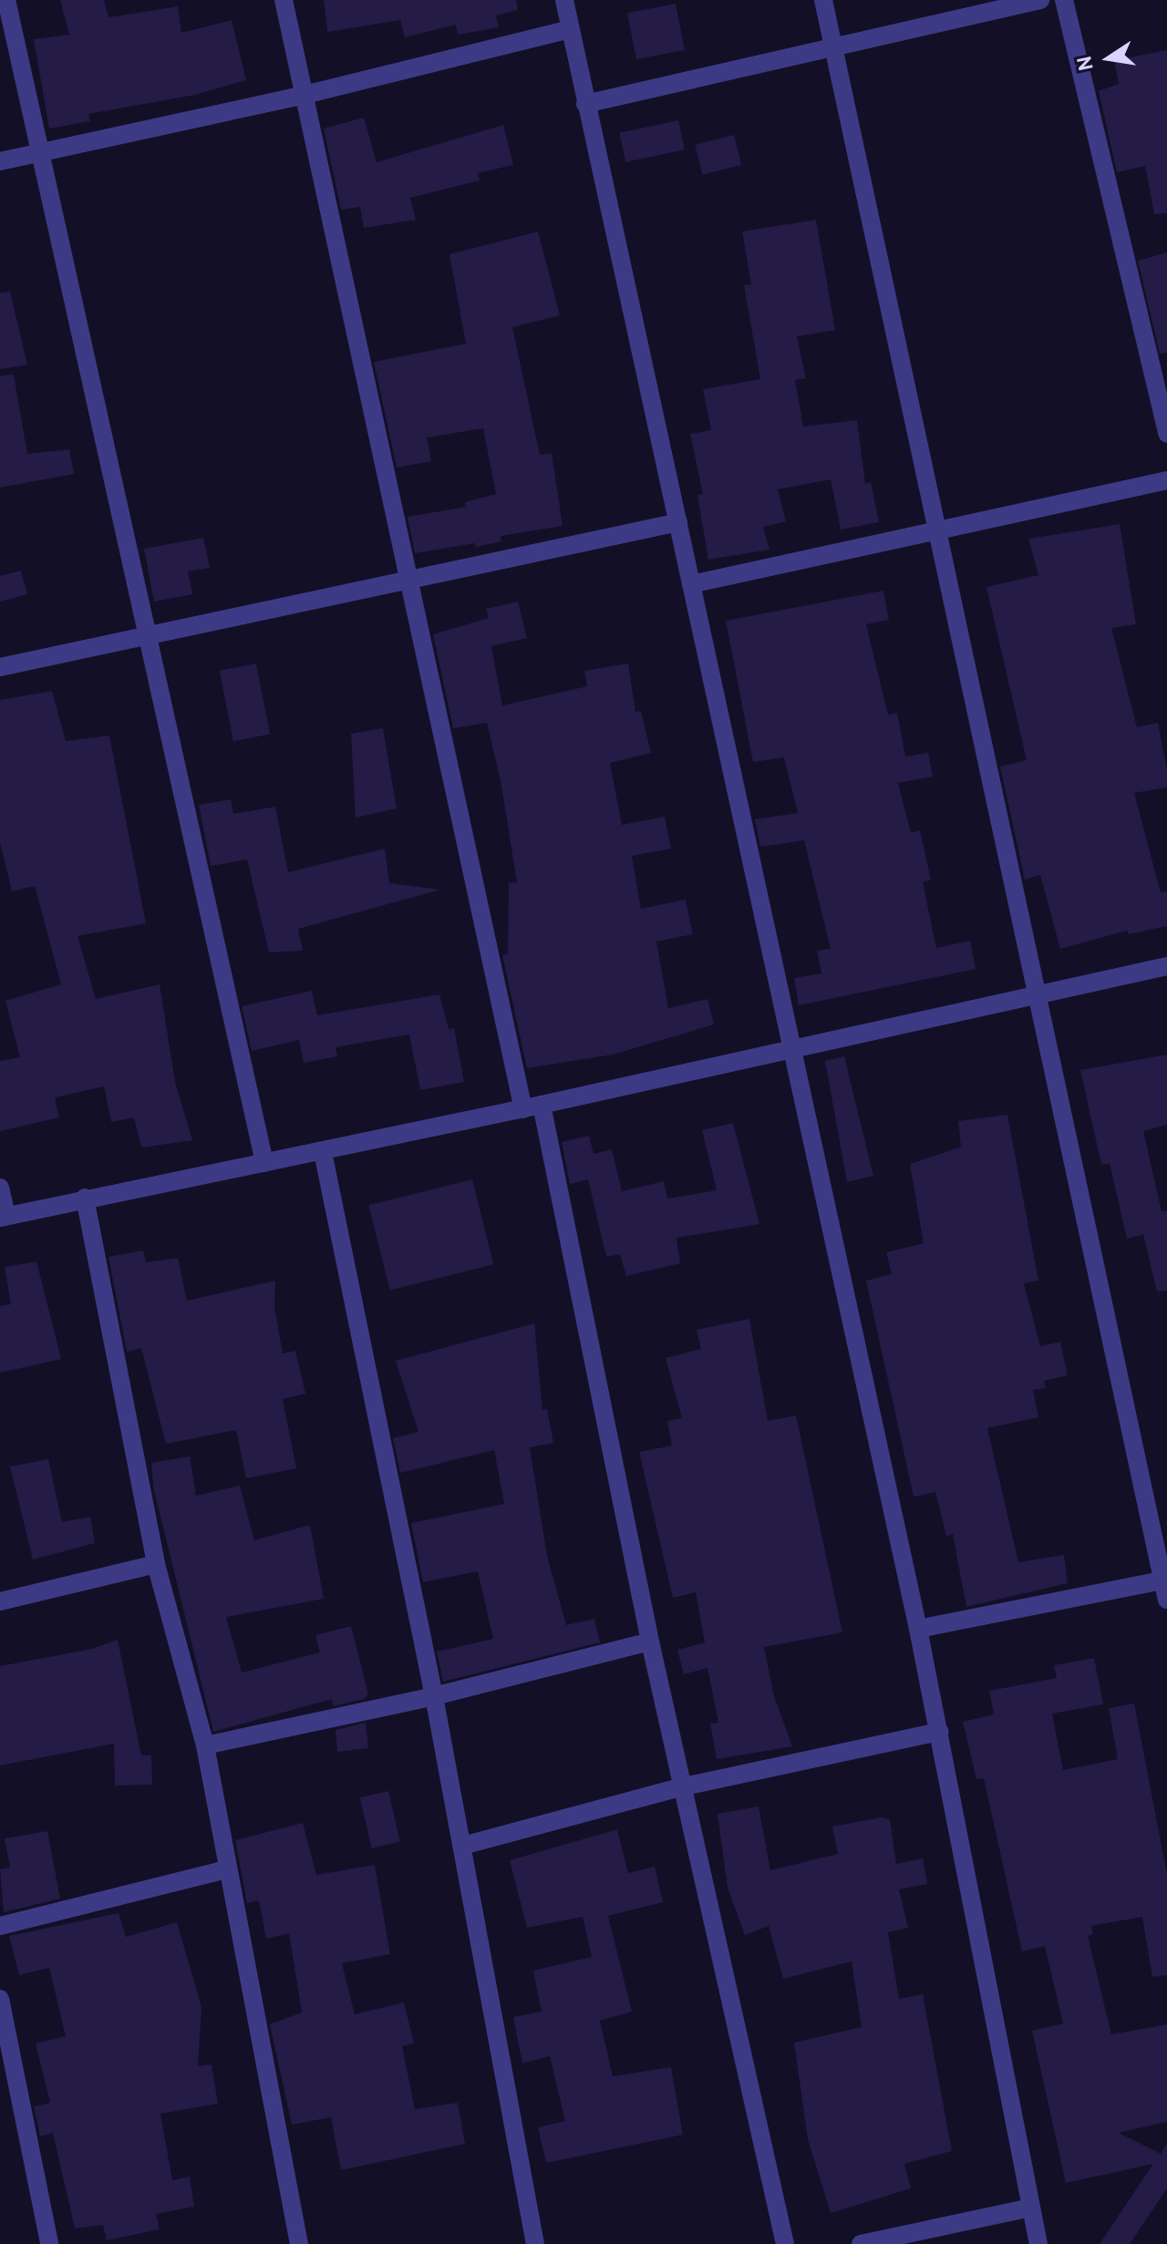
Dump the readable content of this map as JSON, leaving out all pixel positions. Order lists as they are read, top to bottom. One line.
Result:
{"north":"left"}
